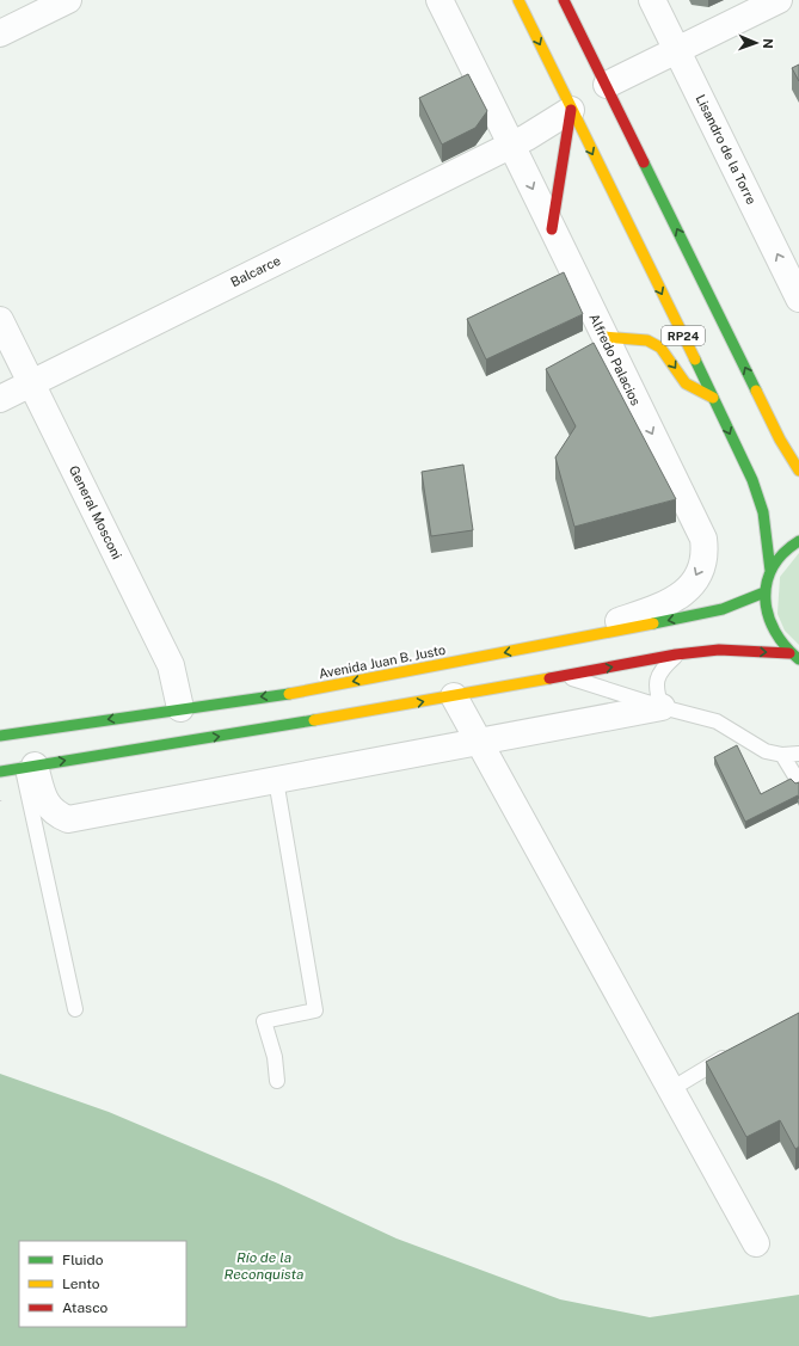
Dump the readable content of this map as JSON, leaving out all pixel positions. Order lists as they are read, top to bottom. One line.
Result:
{"streets":{"main road":["RP24","Avenida Juan B. Justo"],"street":["Lisandro de la Torre","Balcarce","Alfredo Palacios","General Mosconi"]},"crossings":[["Balcarce","RP24"],["Balcarce","Alfredo Palacios"],["Balcarce","General Mosconi"],["RP24","Avenida Juan B. Justo"],["Alfredo Palacios","Avenida Juan B. Justo"],["General Mosconi","Avenida Juan B. Justo"]],"one_way":["Lisandro de la Torre"],"water":["Río de la Reconquista"],"legend":["Fluido","Lento","Atasco"],"north":"right"}
